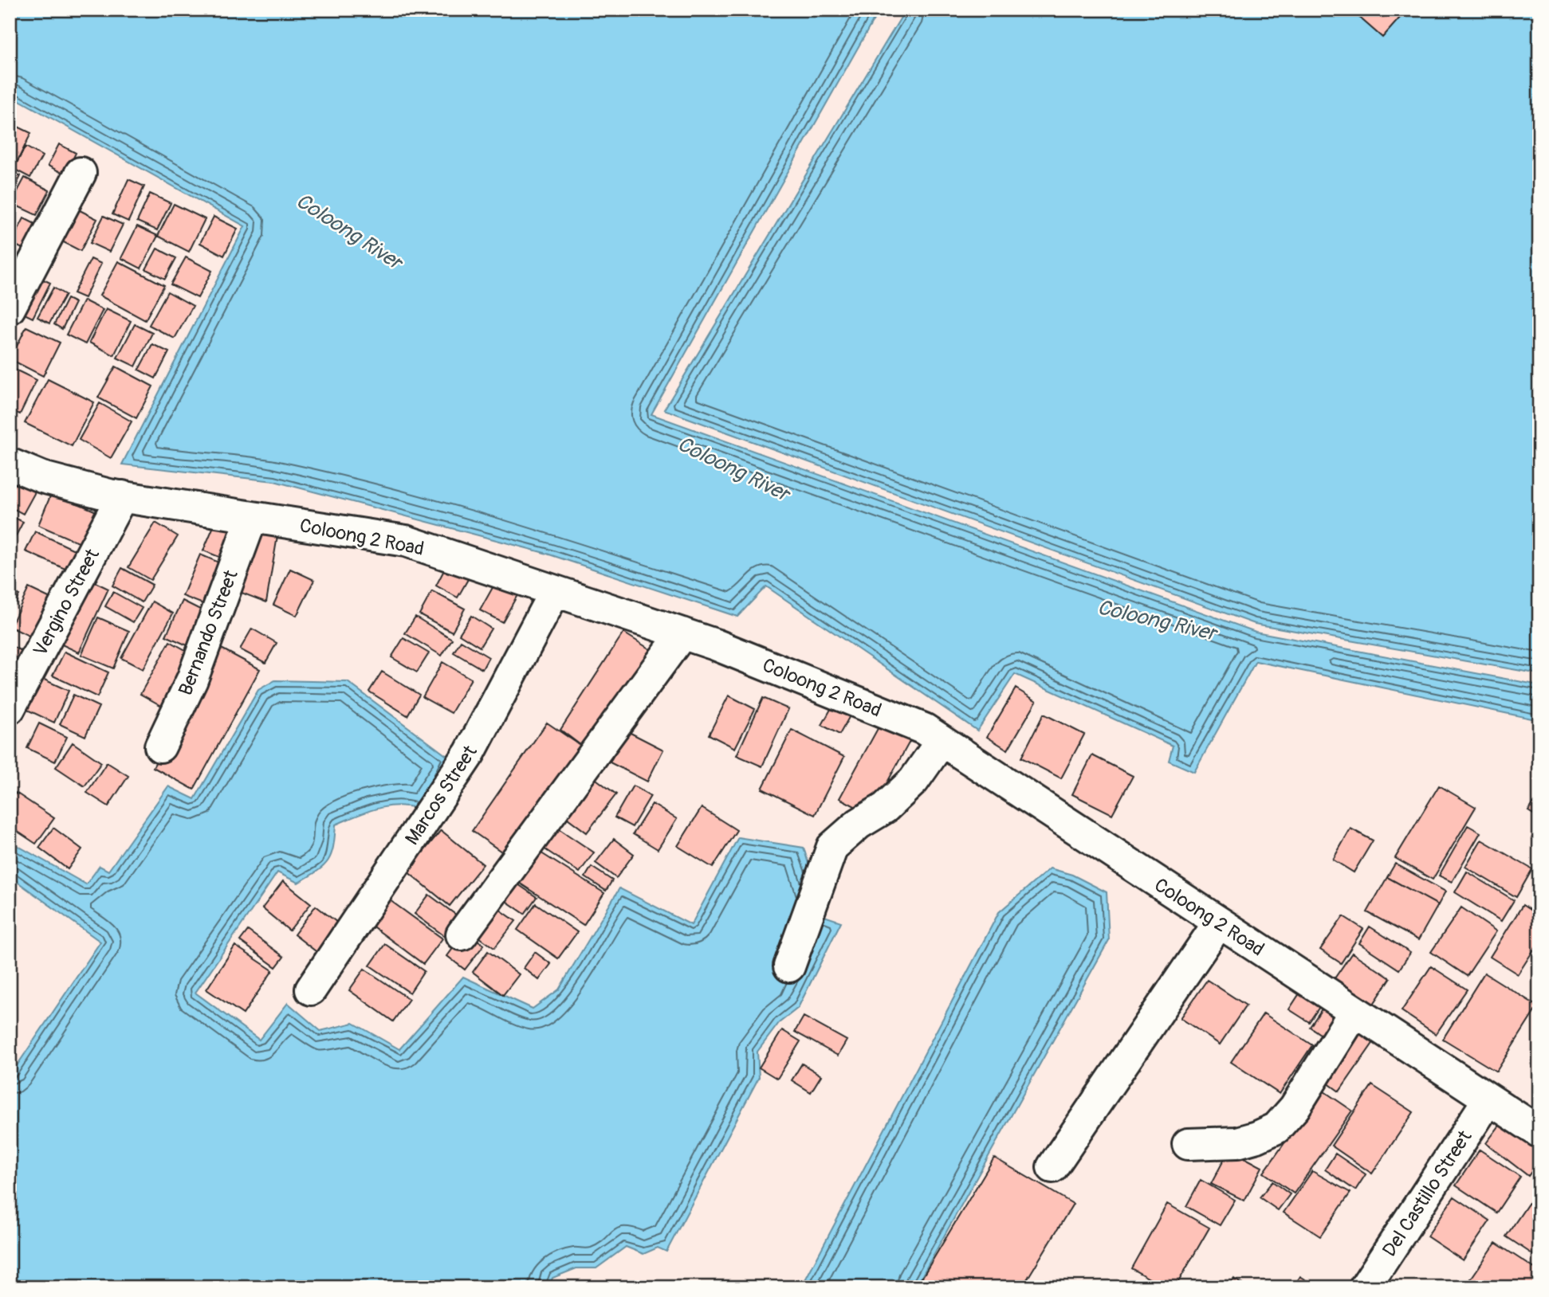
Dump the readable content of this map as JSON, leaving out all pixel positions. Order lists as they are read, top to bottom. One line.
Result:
{"streets":{"street":["Coloong 2 Road","Vergino Street","Bernando Street","Marcos Street","Del Castillo Street"]},"crossings":[["Coloong 2 Road","Vergino Street"],["Coloong 2 Road","Bernando Street"],["Coloong 2 Road","Marcos Street"],["Coloong 2 Road","Del Castillo Street"]],"water":["Coloong River"]}
